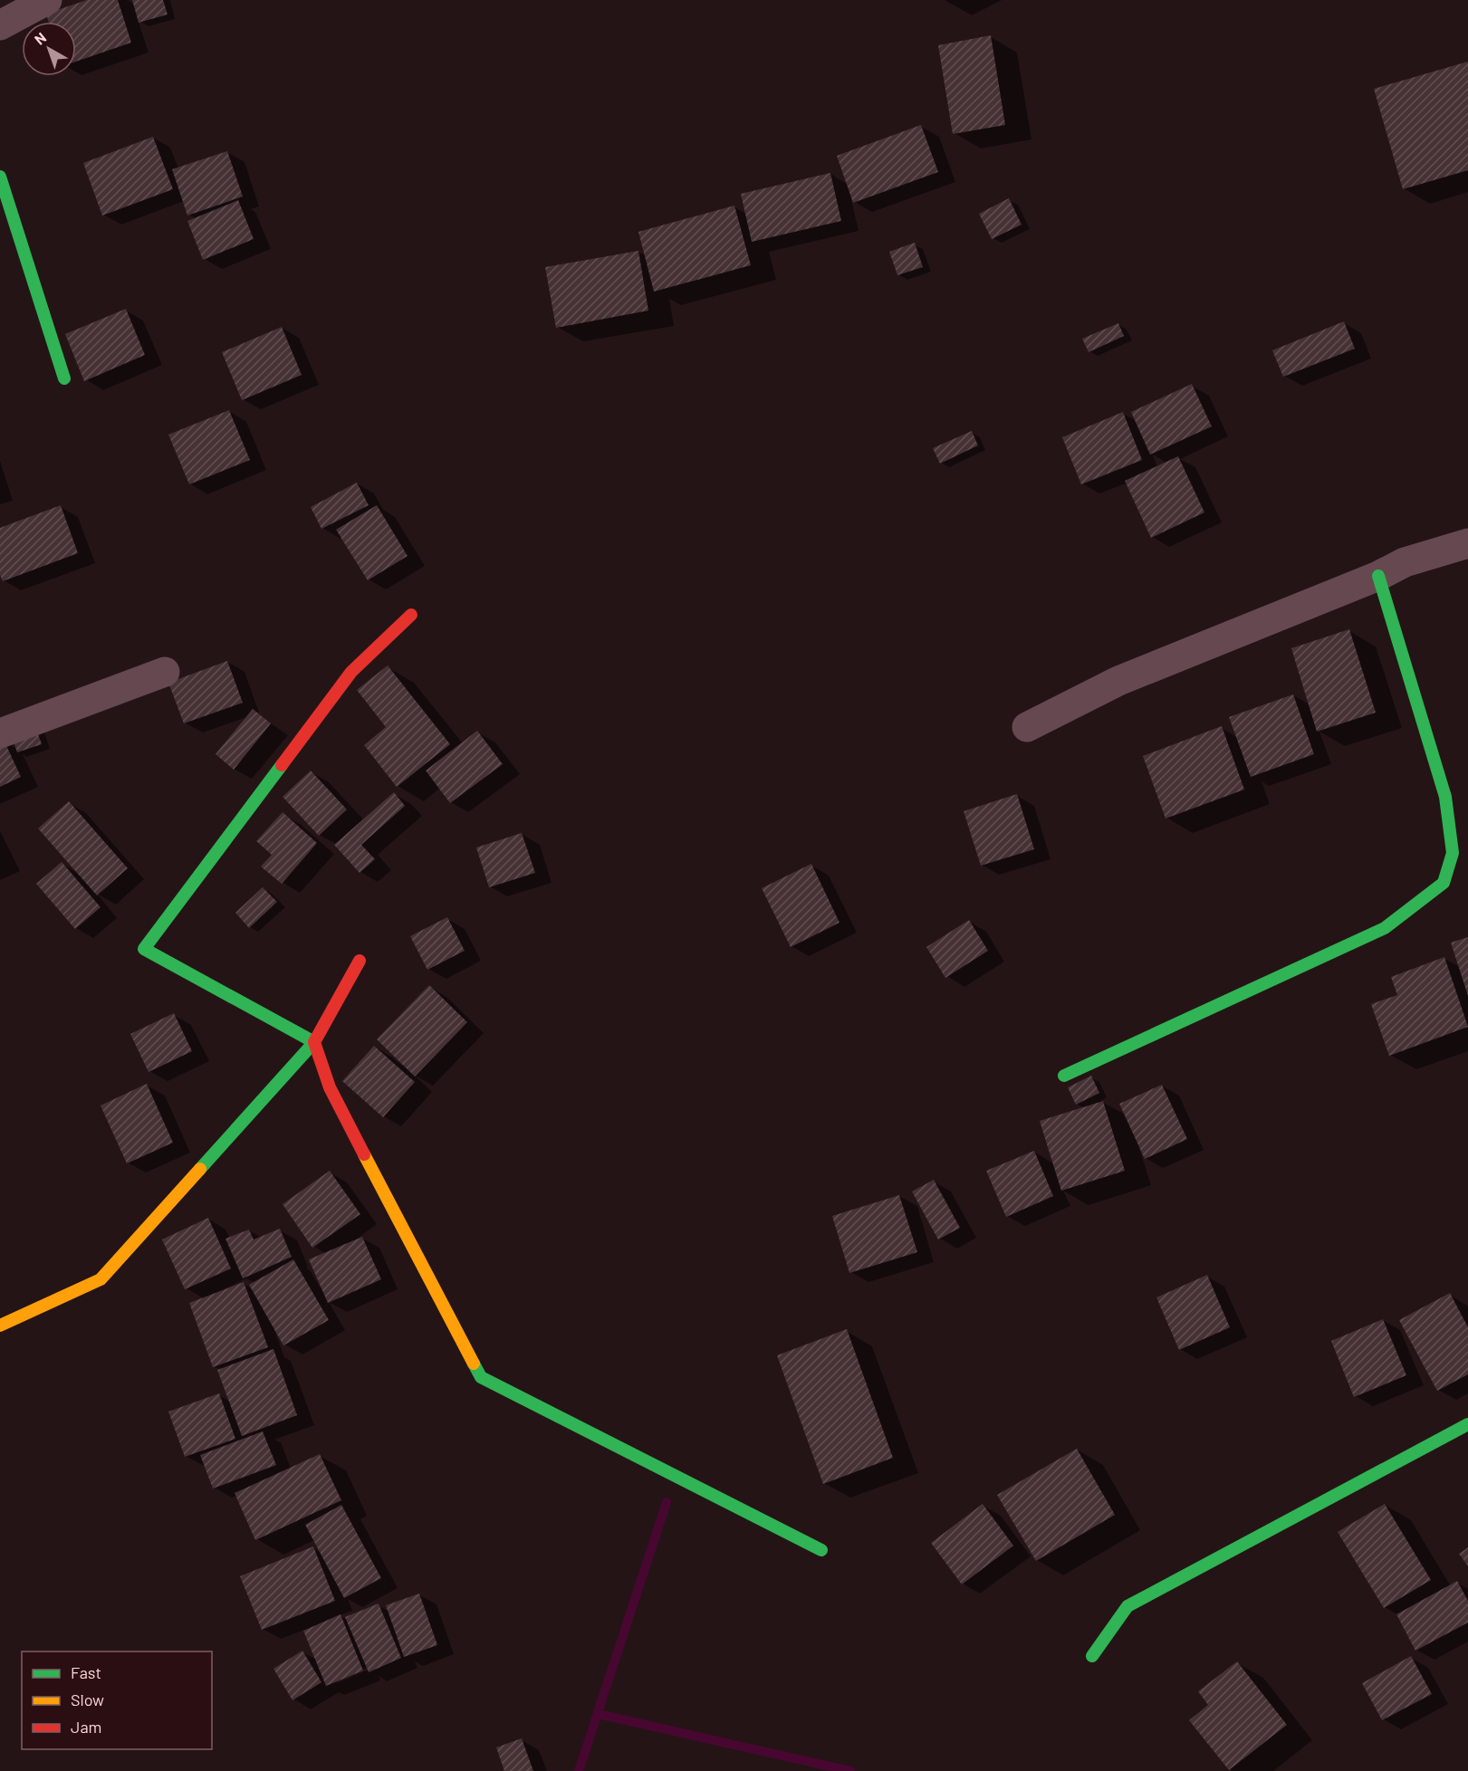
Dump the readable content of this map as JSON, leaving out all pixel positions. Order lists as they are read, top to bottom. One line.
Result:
{"legend":["Fast","Slow","Jam"],"north":"top left"}
